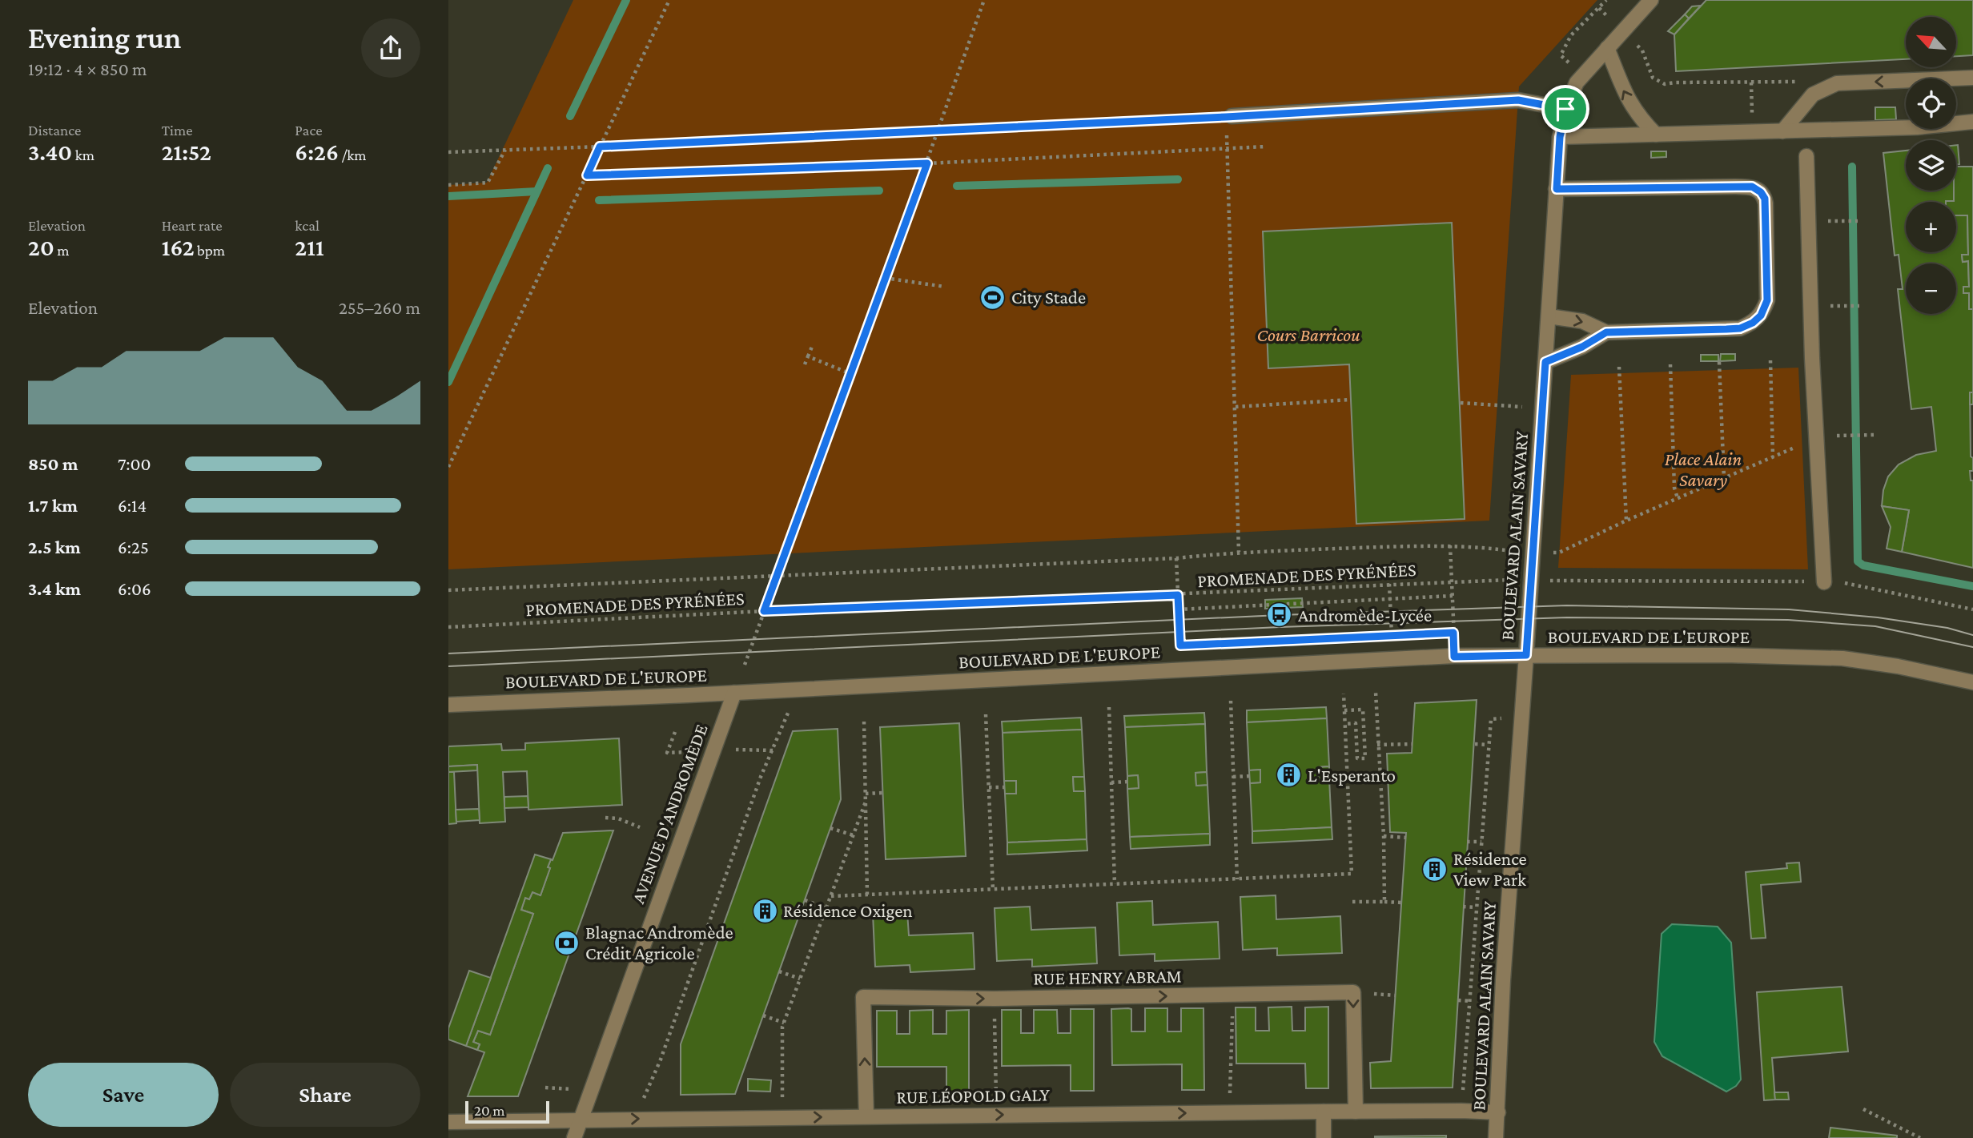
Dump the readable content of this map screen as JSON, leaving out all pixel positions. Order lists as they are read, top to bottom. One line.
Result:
{"streets":{"street":["BOULEVARD ALAIN SAVARY","BOULEVARD DE L'EUROPE","AVENUE D'ANDROMÈDE","RUE HENRY ABRAM","RUE LÉOPOLD GALY"],"path":["PROMENADE DES PYRÉNÉES"]},"crossings":[["BOULEVARD ALAIN SAVARY","BOULEVARD DE L'EUROPE"],["BOULEVARD ALAIN SAVARY","RUE LÉOPOLD GALY"],["BOULEVARD DE L'EUROPE","AVENUE D'ANDROMÈDE"],["AVENUE D'ANDROMÈDE","RUE LÉOPOLD GALY"],["RUE HENRY ABRAM","RUE LÉOPOLD GALY"]],"one_way":["RUE LÉOPOLD GALY"],"parks":["Cours Barricou","Place Alain Savary"],"places":{"sports":["City Stade"],"bus stop":["Andromède-Lycée"],"building":["L'Esperanto","Résidence View Park","Résidence Oxigen"],"bank":["Blagnac Andromède Crédit Agricole"]},"scale_bar":"20 m","north":"top left","page":{"heading":["Evening run","19:12 · 4 × 850 m"],"map_buttons":["+","−"],"stats":[["Distance","3.40 km"],["Time","21:52"],["Pace","6:26 /km"],["Elevation","20 m"],["Heart rate","162 bpm"],["kcal","211"]],"chart":["Elevation","255–260 m"],"list":[{"name":"850 m","note":"7:00"},{"name":"1.7 km","note":"6:14"},{"name":"2.5 km","note":"6:25"},{"name":"3.4 km","note":"6:06"}],"buttons":["Save","Share"],"scale":"20 m"}}
